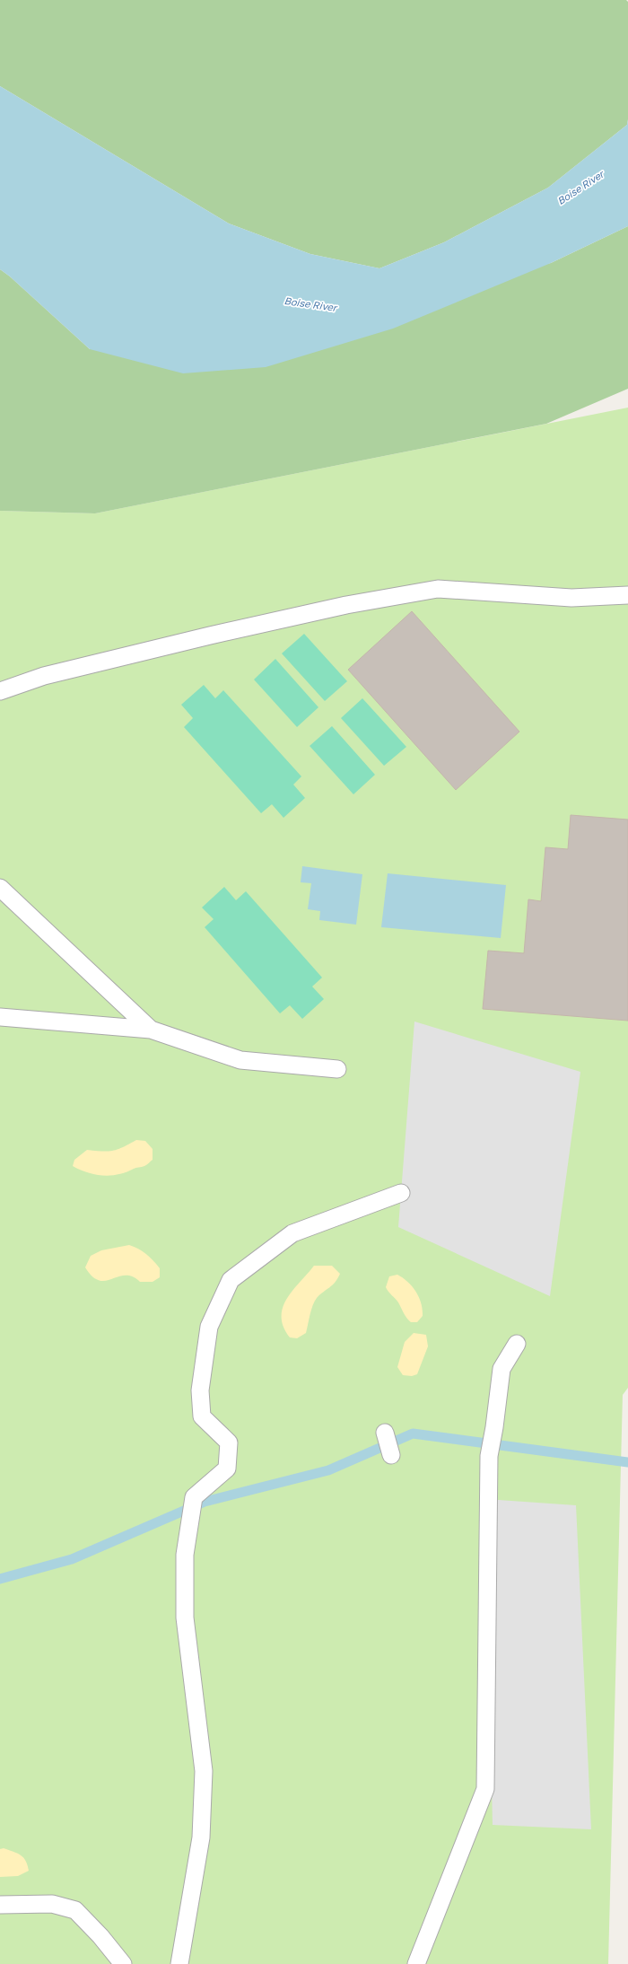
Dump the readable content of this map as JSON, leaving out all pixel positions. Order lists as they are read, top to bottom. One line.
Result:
{"water":["Boise River"]}
